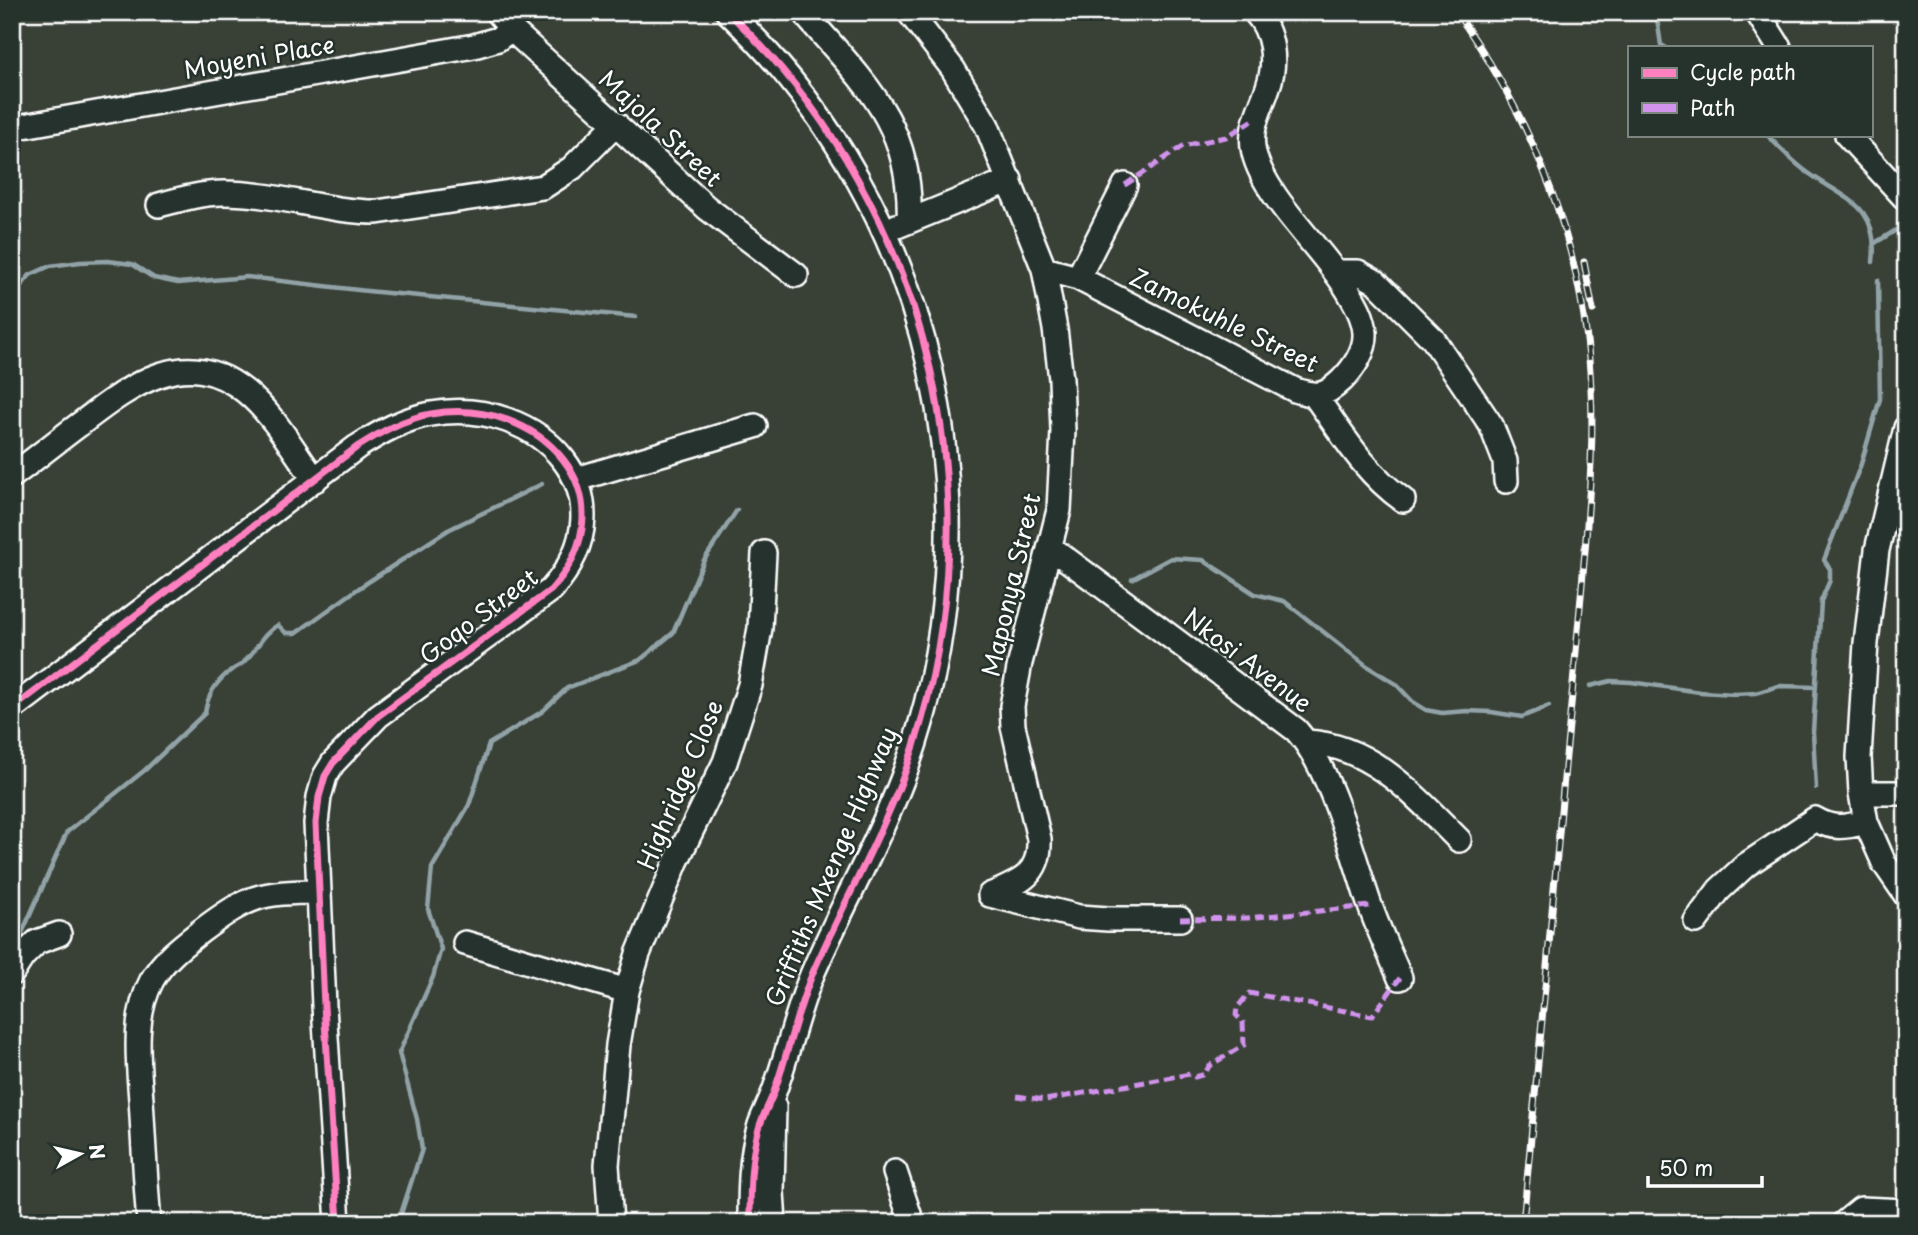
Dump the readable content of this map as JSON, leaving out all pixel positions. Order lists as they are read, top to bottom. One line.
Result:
{"streets":{"street":["Moyeni Place","Majola Street","Zamokuhle Street","Maponya Street","Goqo Street","Nkosi Avenue","Highridge Close","Griffiths Mxenge Highway"]},"crossings":[["Moyeni Place","Majola Street"],["Zamokuhle Street","Maponya Street"],["Maponya Street","Nkosi Avenue"]],"legend":["Cycle path","Path"],"scale_bar":"50 m","north":"right"}
